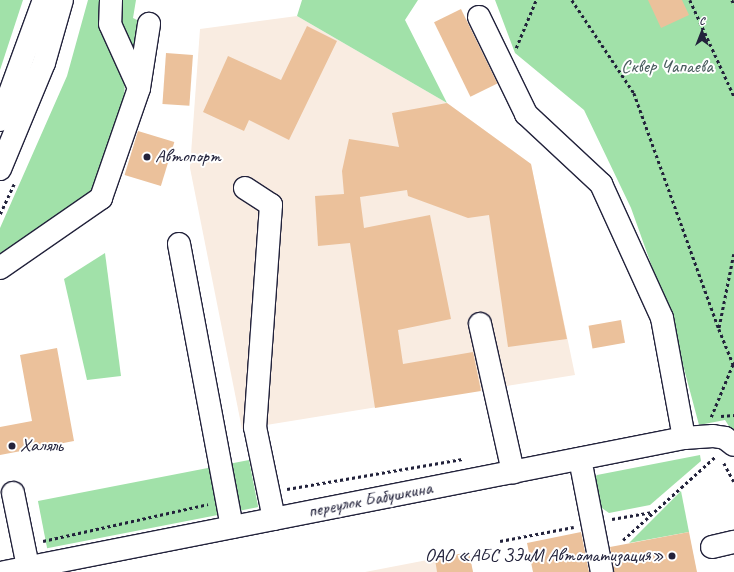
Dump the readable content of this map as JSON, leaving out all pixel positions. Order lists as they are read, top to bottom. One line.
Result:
{"streets":{"main road":["переулок Бабушкина"]},"parks":["Сквер Чапаева"],"places":["Автопорт","Халяль","ОАО «АБС ЗЭиМ Автоматизация»"],"north":"top"}
